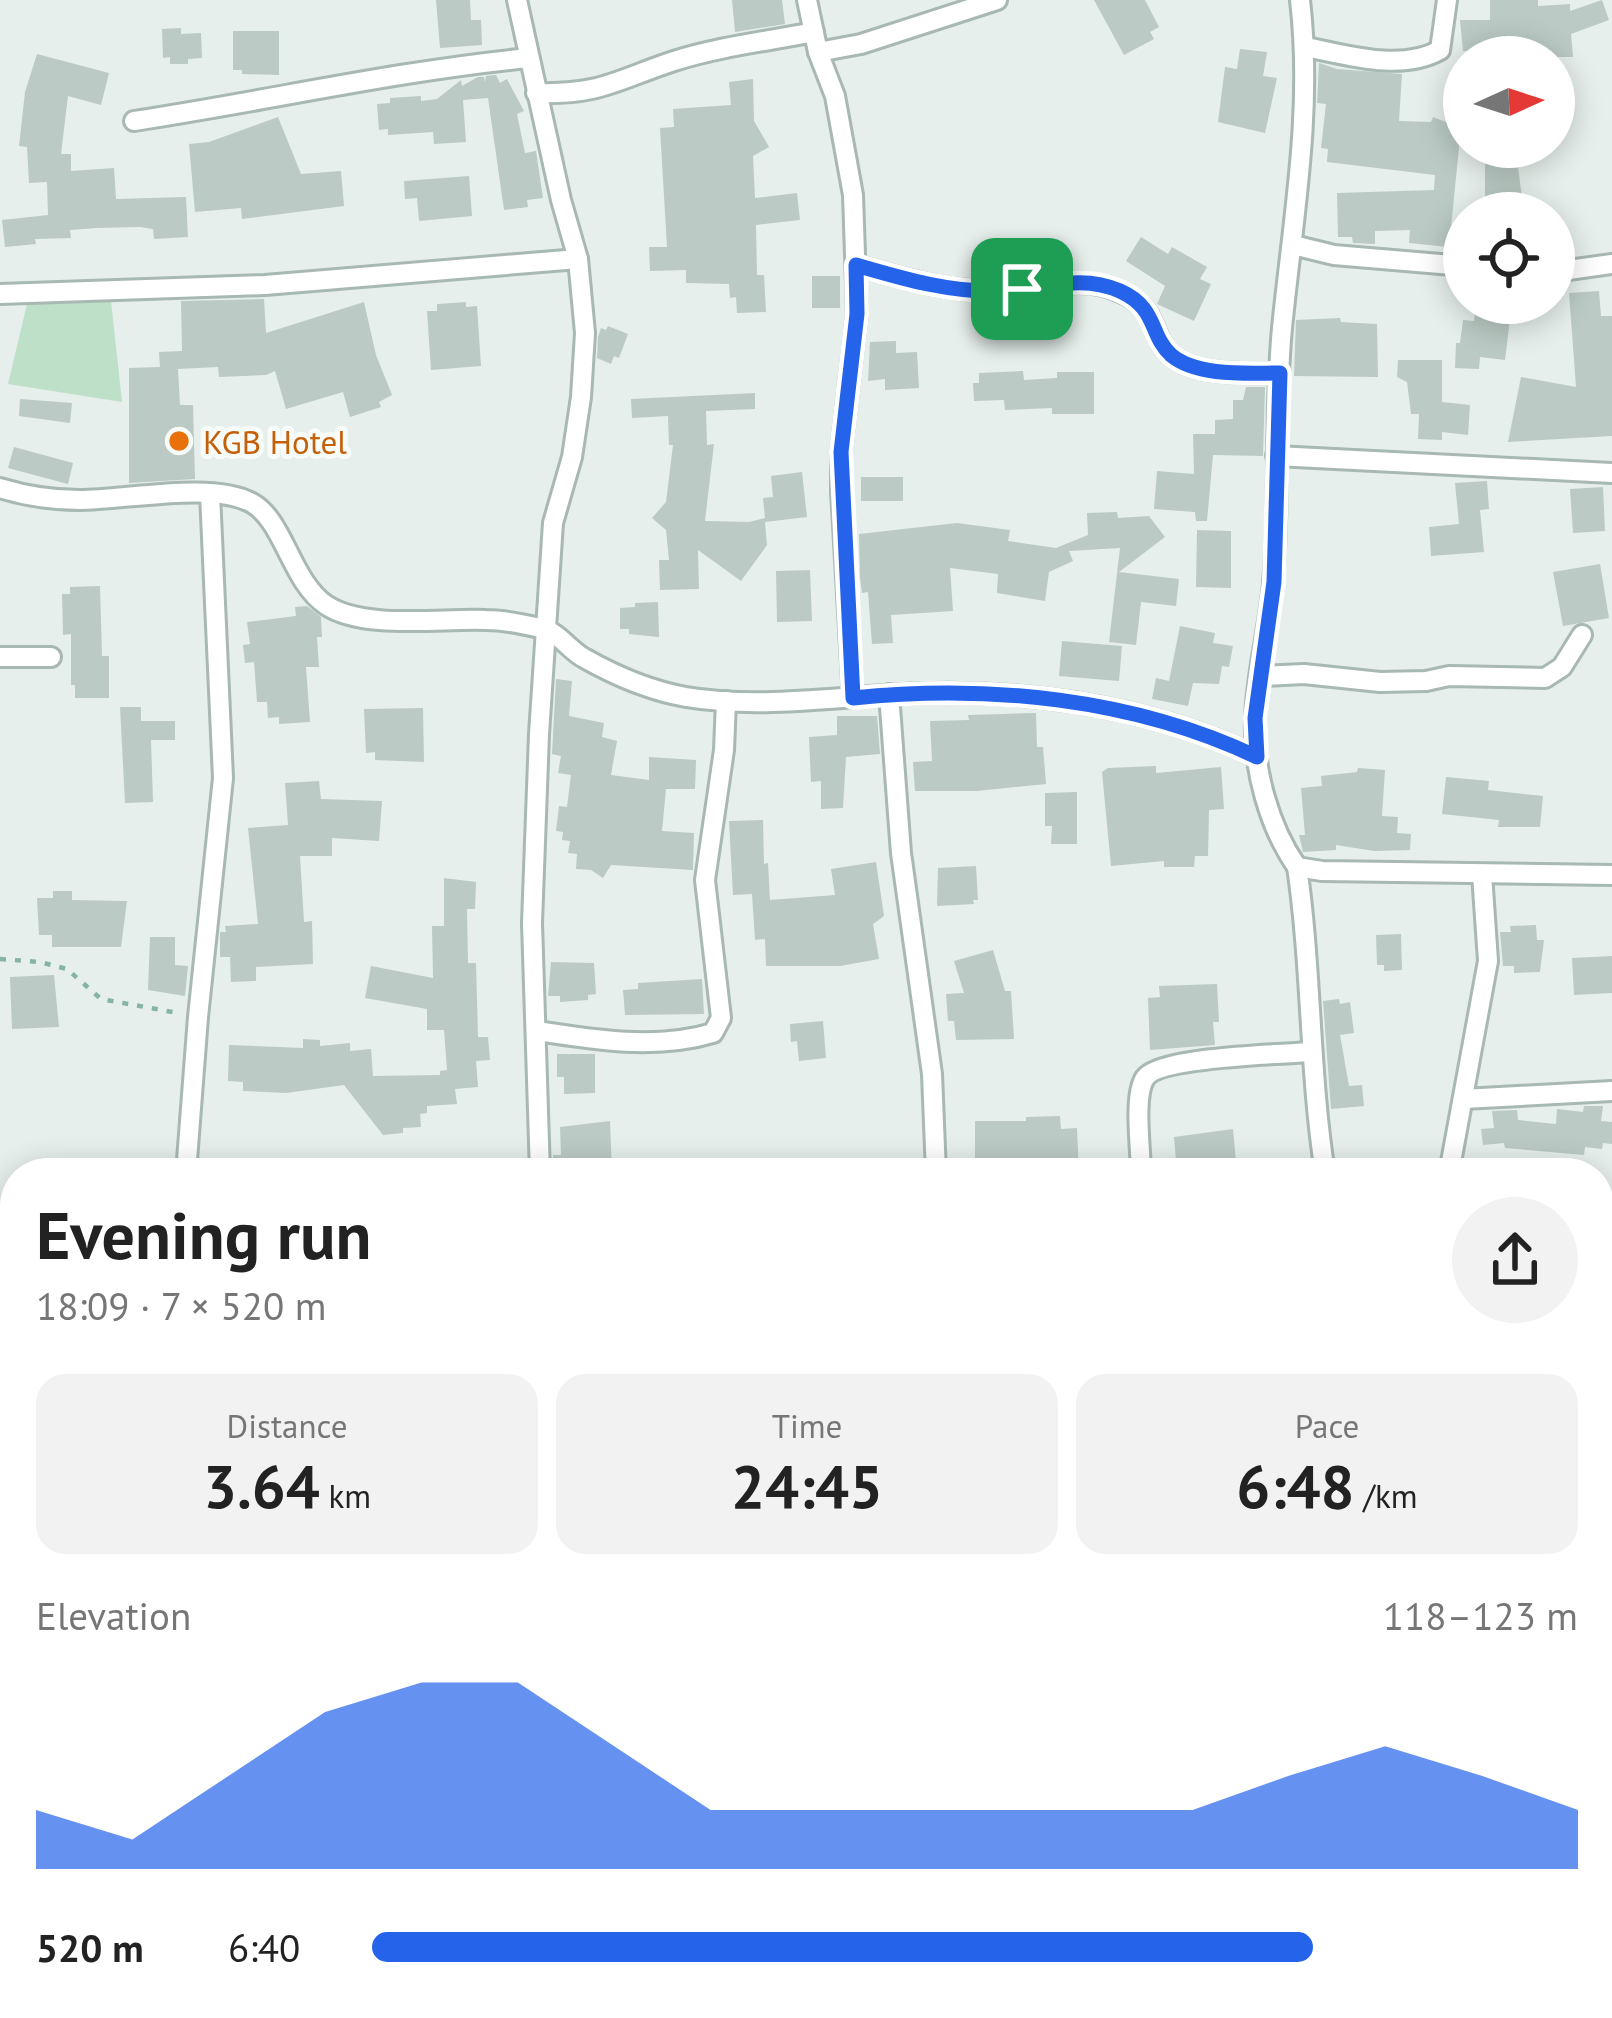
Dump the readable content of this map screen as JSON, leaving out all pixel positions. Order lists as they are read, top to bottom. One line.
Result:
{"places":["KGB Hotel"],"north":"right","page":{"heading":["Evening run","18:09 · 7 × 520 m"],"stats":[["Distance","3.64 km"],["Time","24:45"],["Pace","6:48 /km"]],"chart":["Elevation","118–123 m"],"list":[{"name":"520 m","note":"6:40"}]}}
